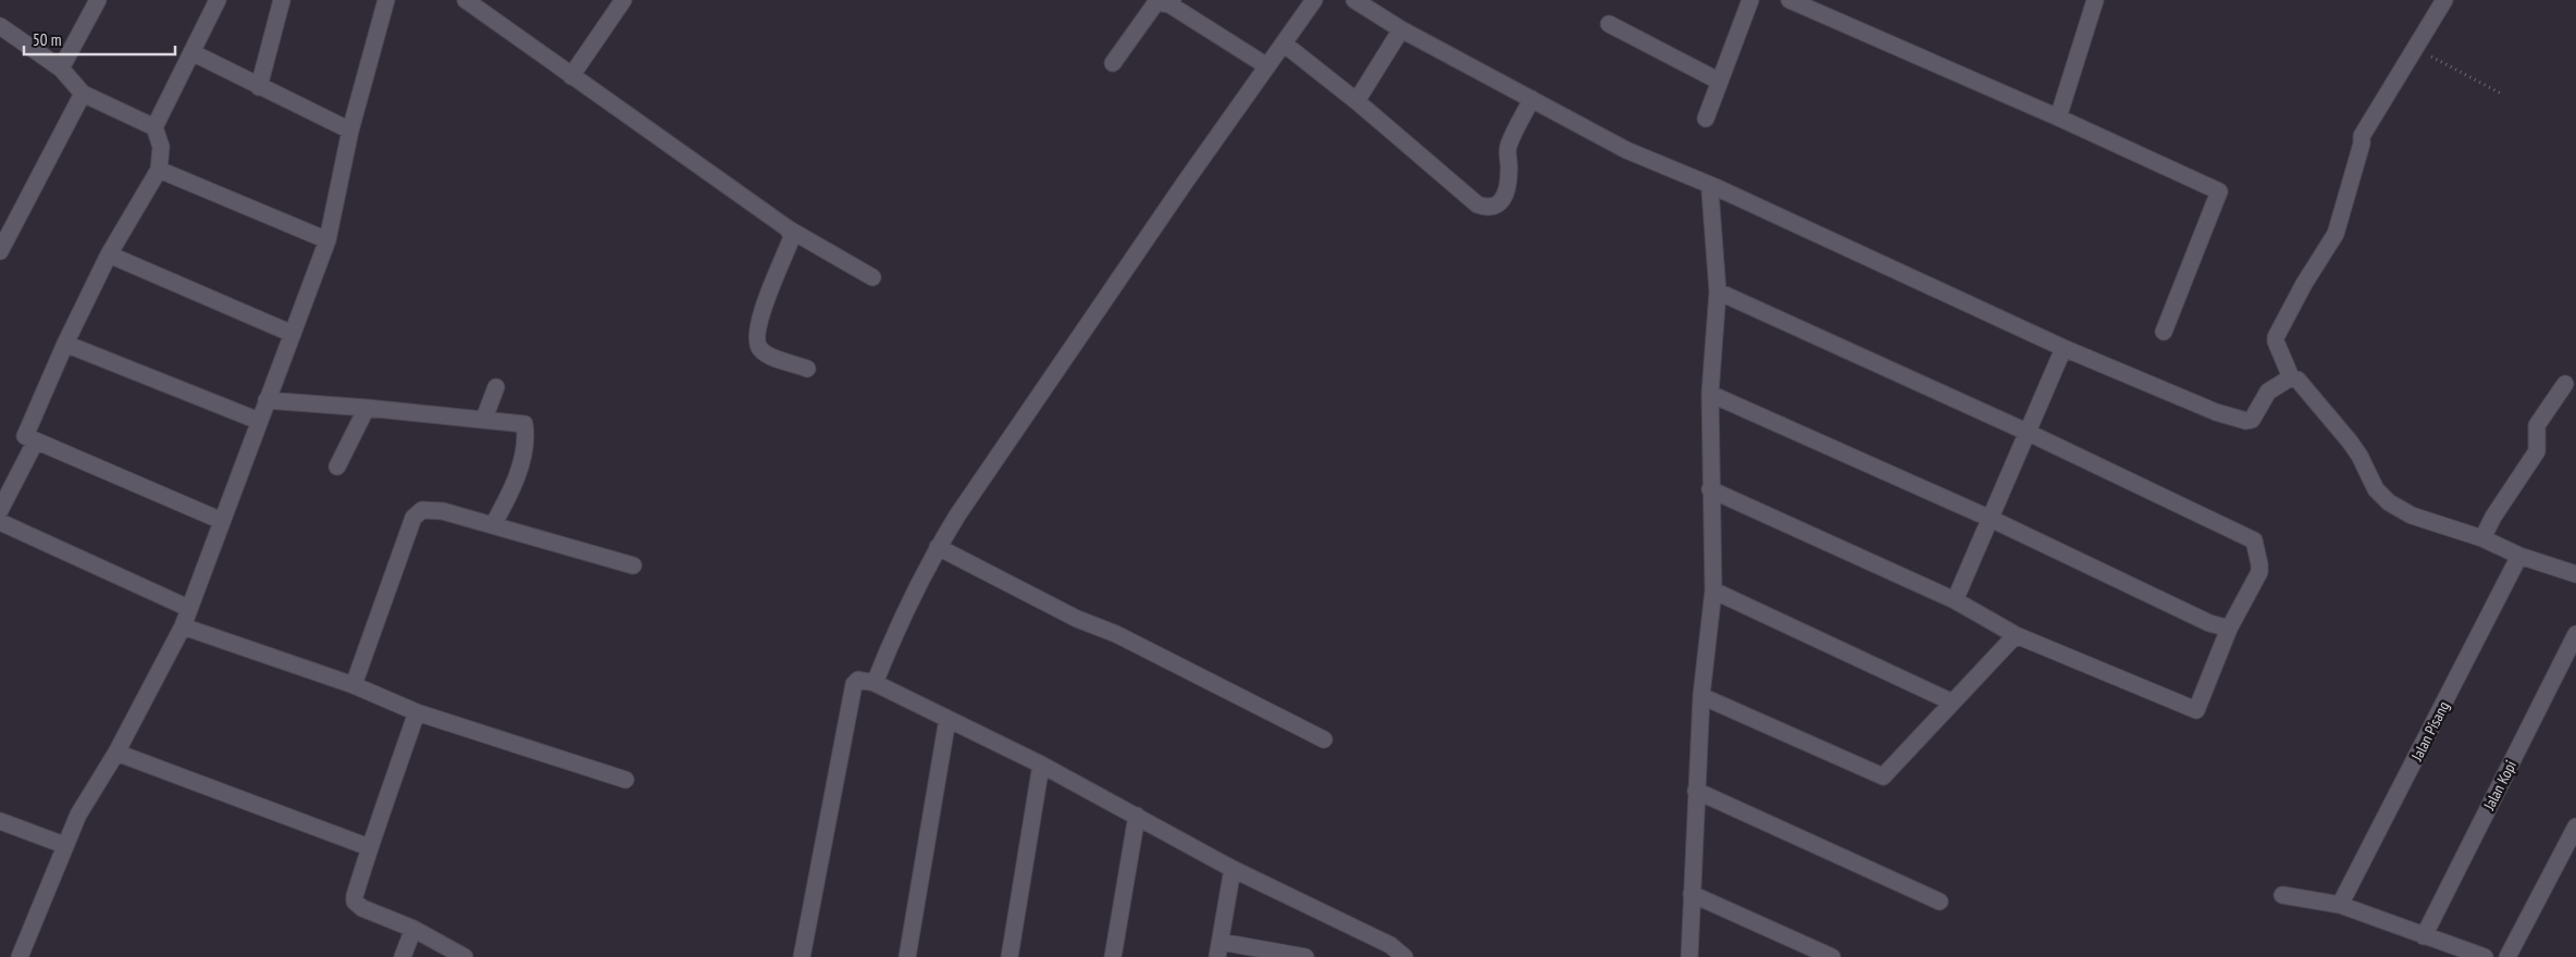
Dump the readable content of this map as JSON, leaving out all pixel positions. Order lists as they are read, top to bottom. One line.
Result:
{"streets":{"street":["Jalan Pisang","Jalan Kopi"]},"scale_bar":"50 m"}
